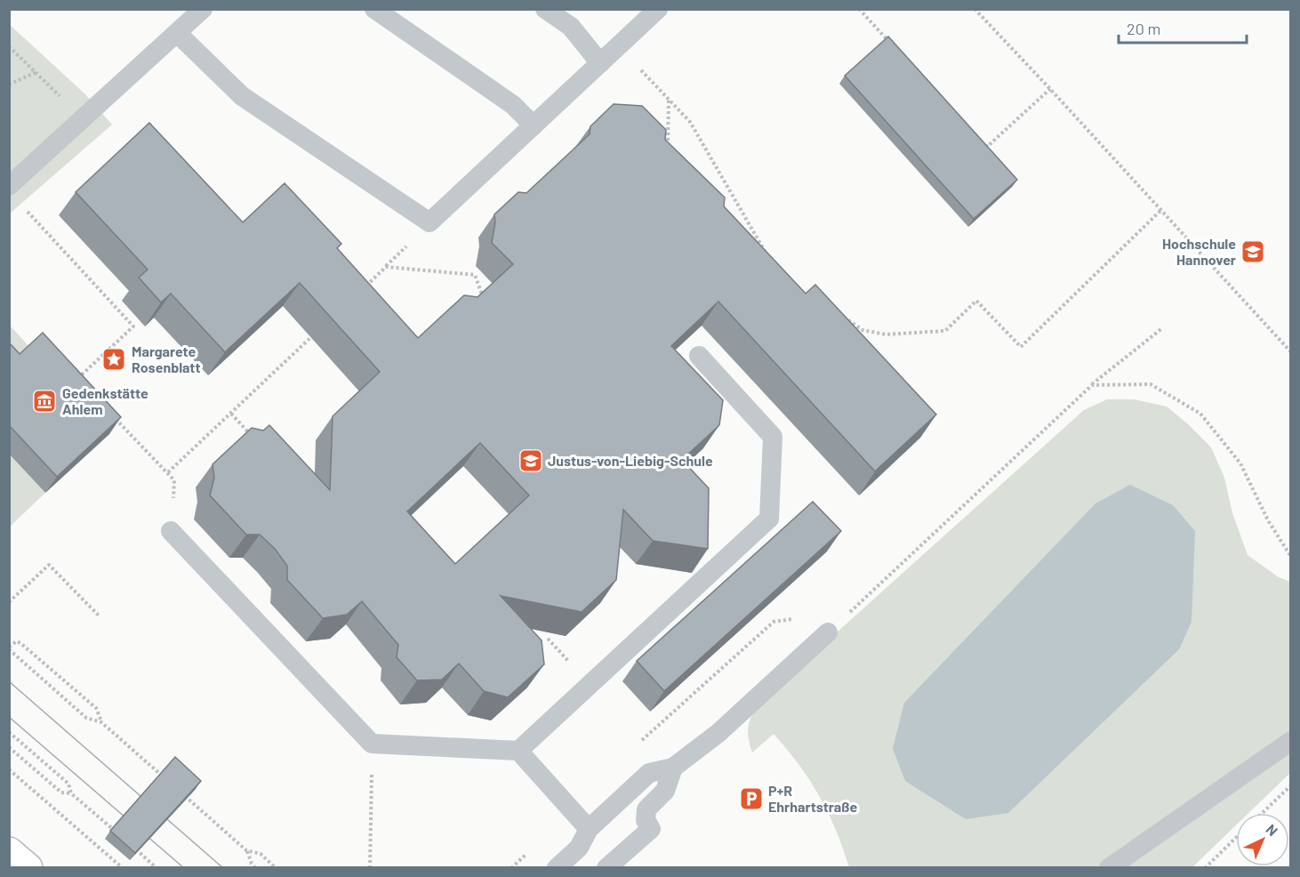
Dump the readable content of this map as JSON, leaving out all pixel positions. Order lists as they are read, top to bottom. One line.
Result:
{"places":{"school or university":["Hochschule Hannover","Justus-von-Liebig-Schule"],"place":["Margarete Rosenblatt"],"museum":["Gedenkstätte Ahlem"],"parking":["P+R Ehrhartstraße"]},"scale_bar":"20 m","north":"top right"}
